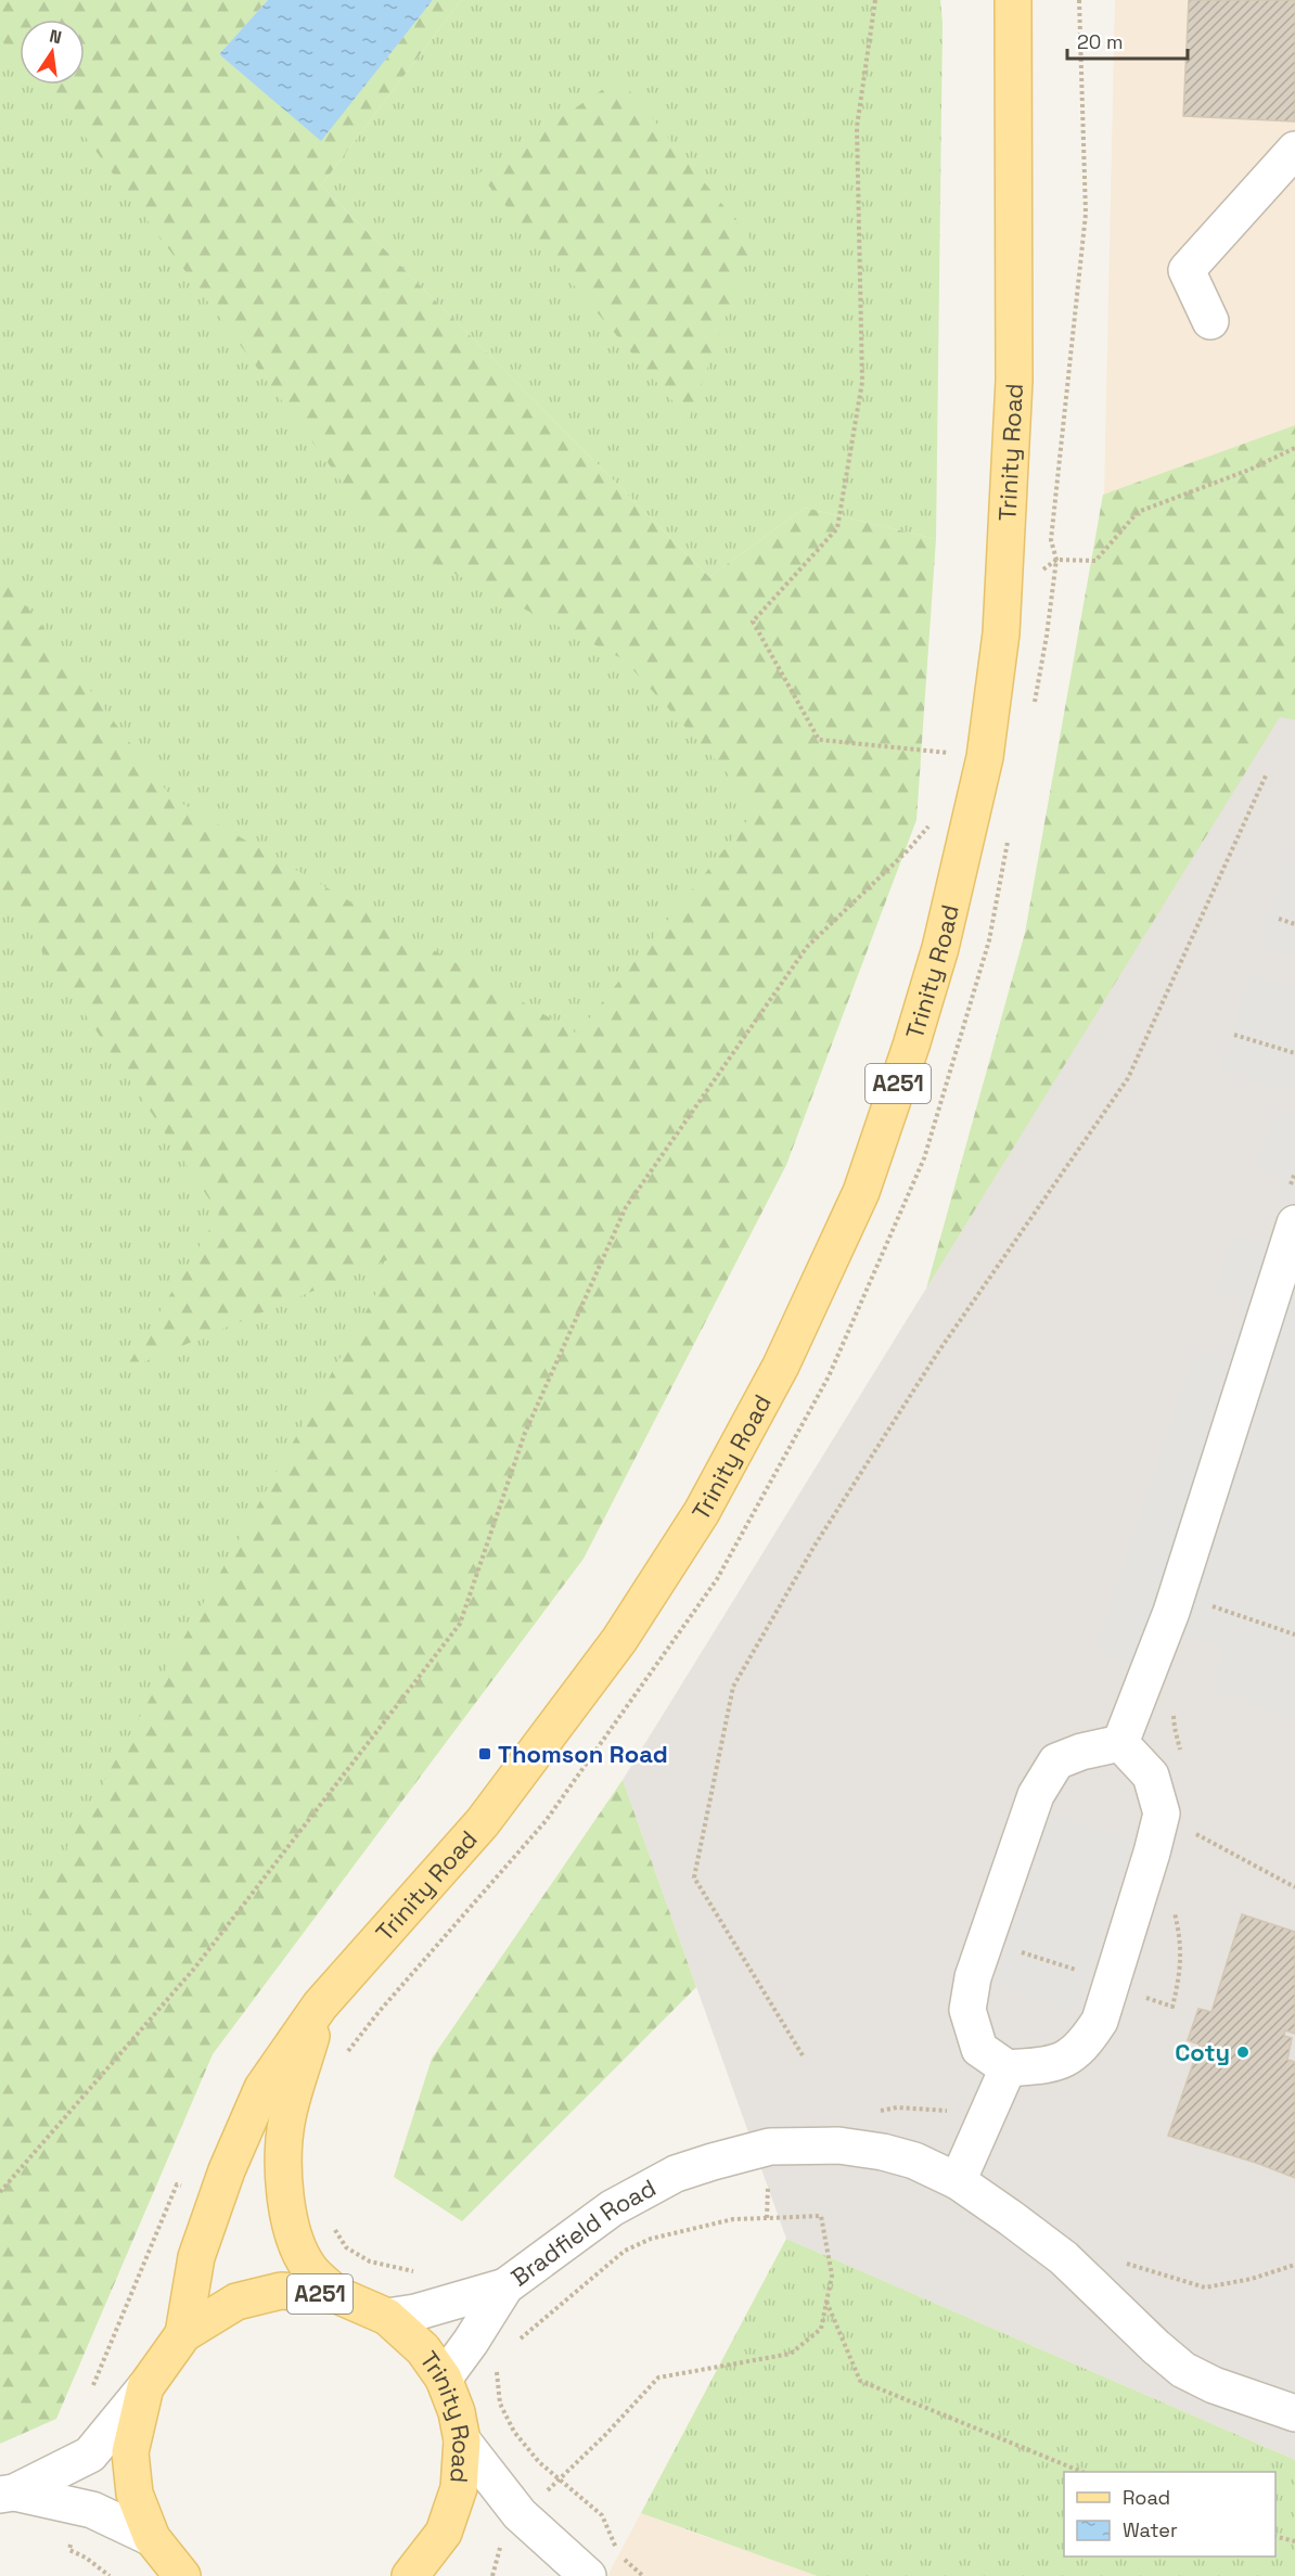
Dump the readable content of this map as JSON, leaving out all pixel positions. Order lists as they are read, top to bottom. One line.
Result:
{"streets":{"main road":["Trinity Road","A251"],"street":["Bradfield Road"]},"crossings":[["Trinity Road","Bradfield Road"]],"places":{"transit":["Thomson Road"],"other":["Coty"]},"legend":["Road","Water"],"scale_bar":"20 m","north":"top"}
